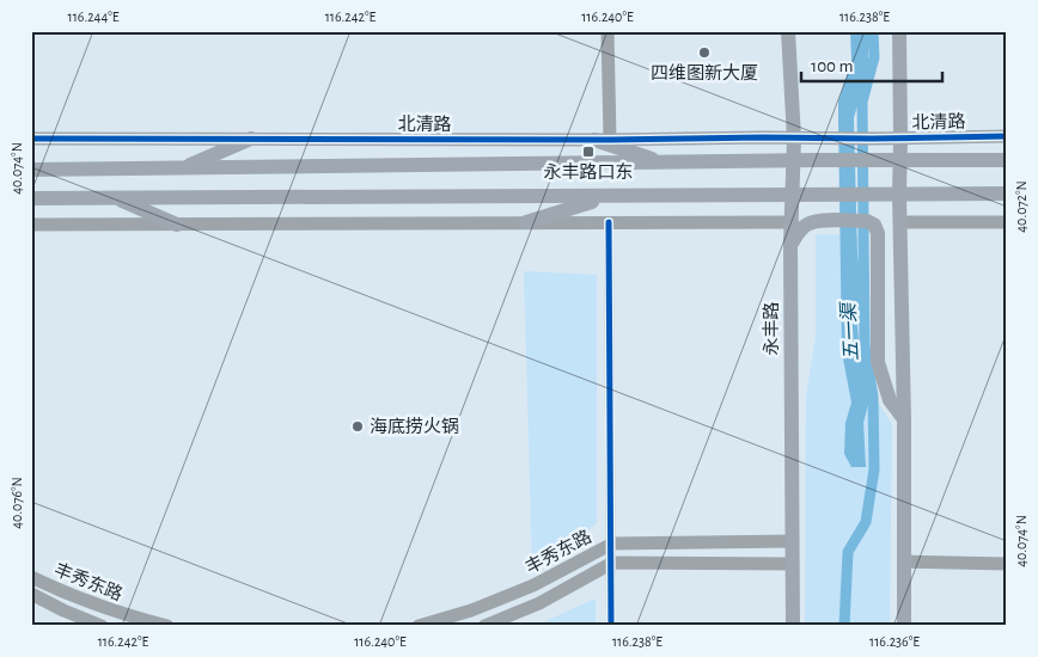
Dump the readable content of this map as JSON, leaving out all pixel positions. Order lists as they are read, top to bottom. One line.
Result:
{"streets":{"main road":["永丰路"],"street":["北清路","丰秀东路"]},"crossings":[["北清路","永丰路"],["永丰路","丰秀东路"]],"water":["五一渠"],"places":{"other":["四维图新大厦","海底捞火锅"],"transit":["永丰路口东"]},"scale_bar":"100 m","coordinates":["116.244°E","116.242°E","116.240°E","116.238°E","40.074°N","40.072°N","40.076°N","116.236°E"]}
